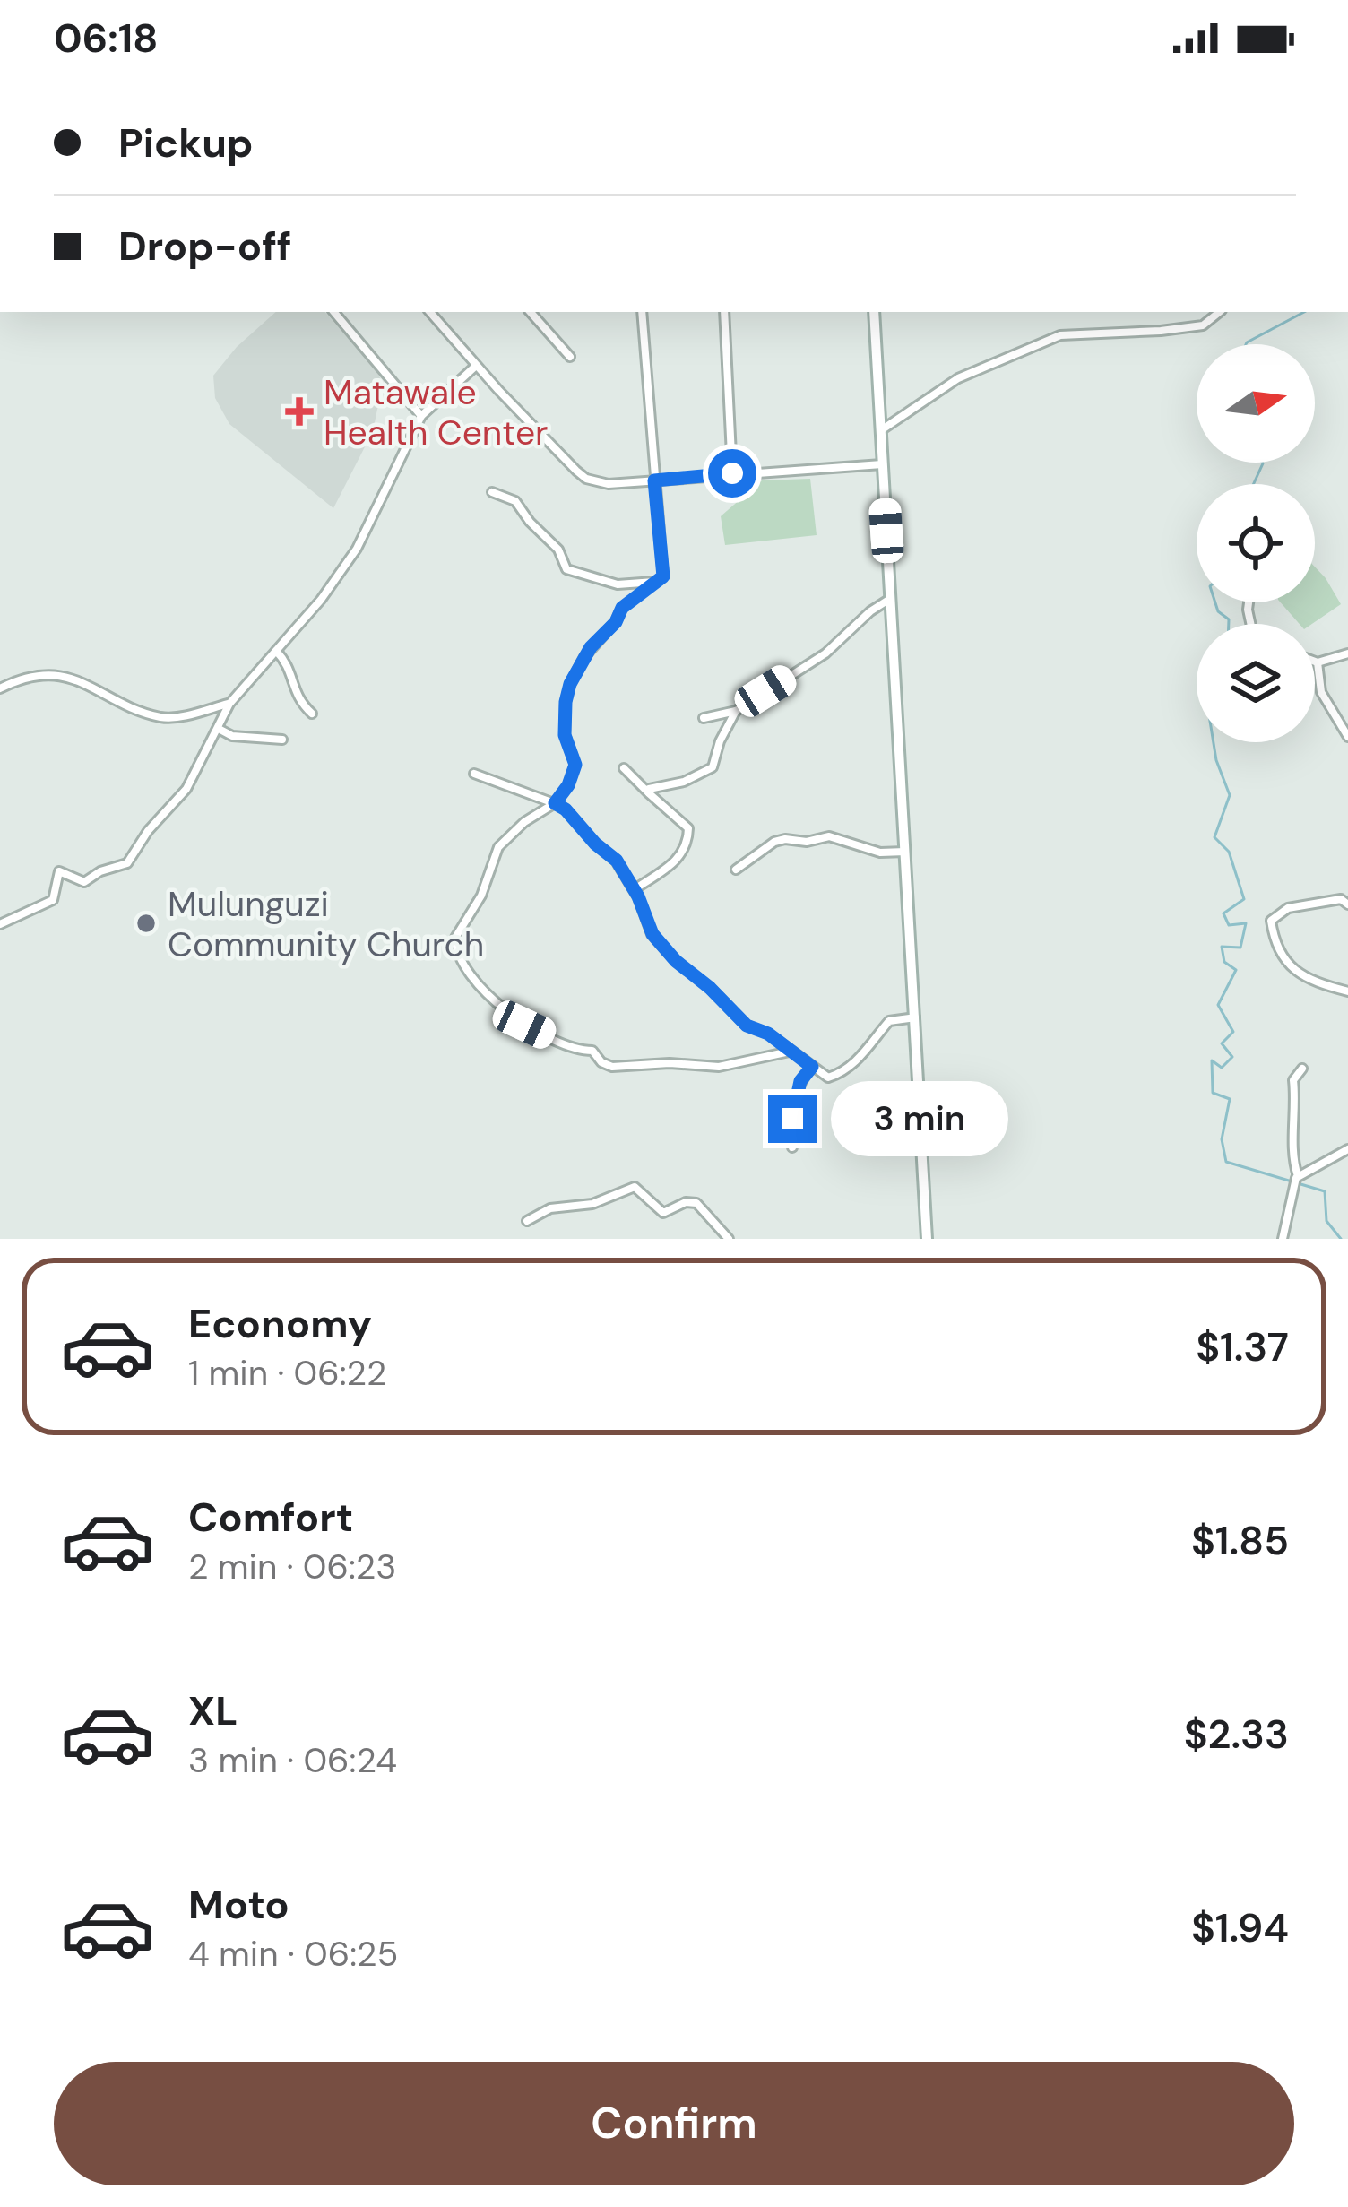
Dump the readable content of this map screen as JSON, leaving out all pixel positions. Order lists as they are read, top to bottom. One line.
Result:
{"places":{"health":["Matawale Health Center"],"other":["Mulunguzi Community Church"]},"north":"right","page":{"status":"06:18","banner":["Pickup","Drop-off"],"bubble":"3 min","list":[{"name":"Economy","note":"1 min · 06:22","value":"$1.37"},{"name":"Comfort","note":"2 min · 06:23","value":"$1.85"},{"name":"XL","note":"3 min · 06:24","value":"$2.33"},{"name":"Moto","note":"4 min · 06:25","value":"$1.94"}],"buttons":"Confirm"}}
